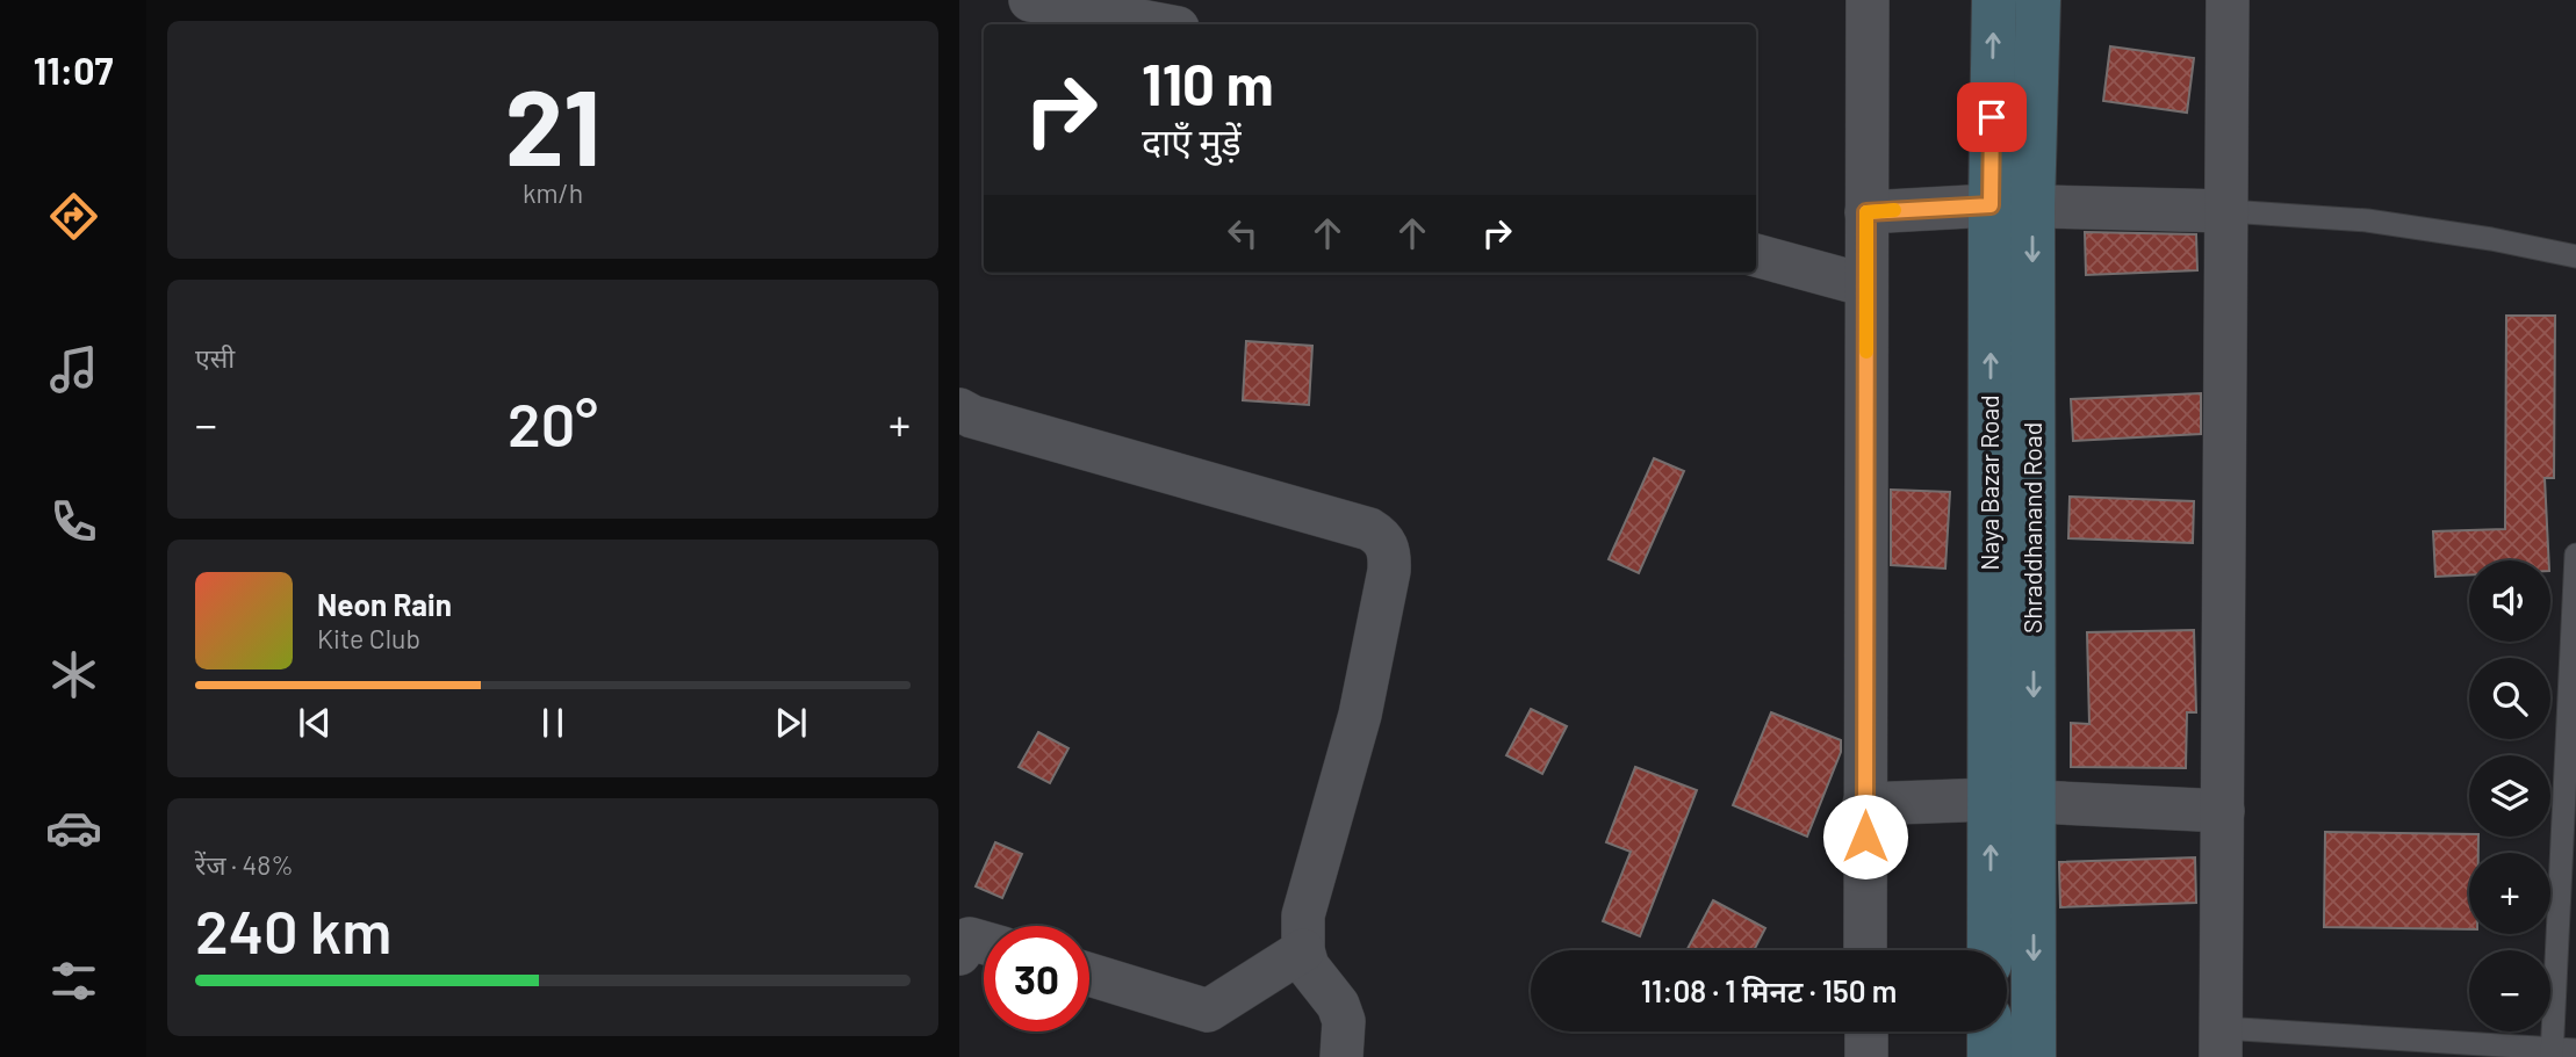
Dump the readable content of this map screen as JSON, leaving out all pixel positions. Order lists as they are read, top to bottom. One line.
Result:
{"streets":{"street":["Naya Bazar Road","Shraddhanand Road"]},"crossings":[["Naya Bazar Road","Shraddhanand Road"]],"page":{"tabs":"11:07","tile":[["21","km/h"],"एसी",["रेंज · 48%","240 km"]],"turn":["110 m","दाएँ मुड़ें"],"heat":["−","20°","+"],"map_buttons":["+","−"],"song":["Neon Rain","Kite Club"],"limit":"30","trip":"11:08 · 1 मिनट · 150 m"}}
